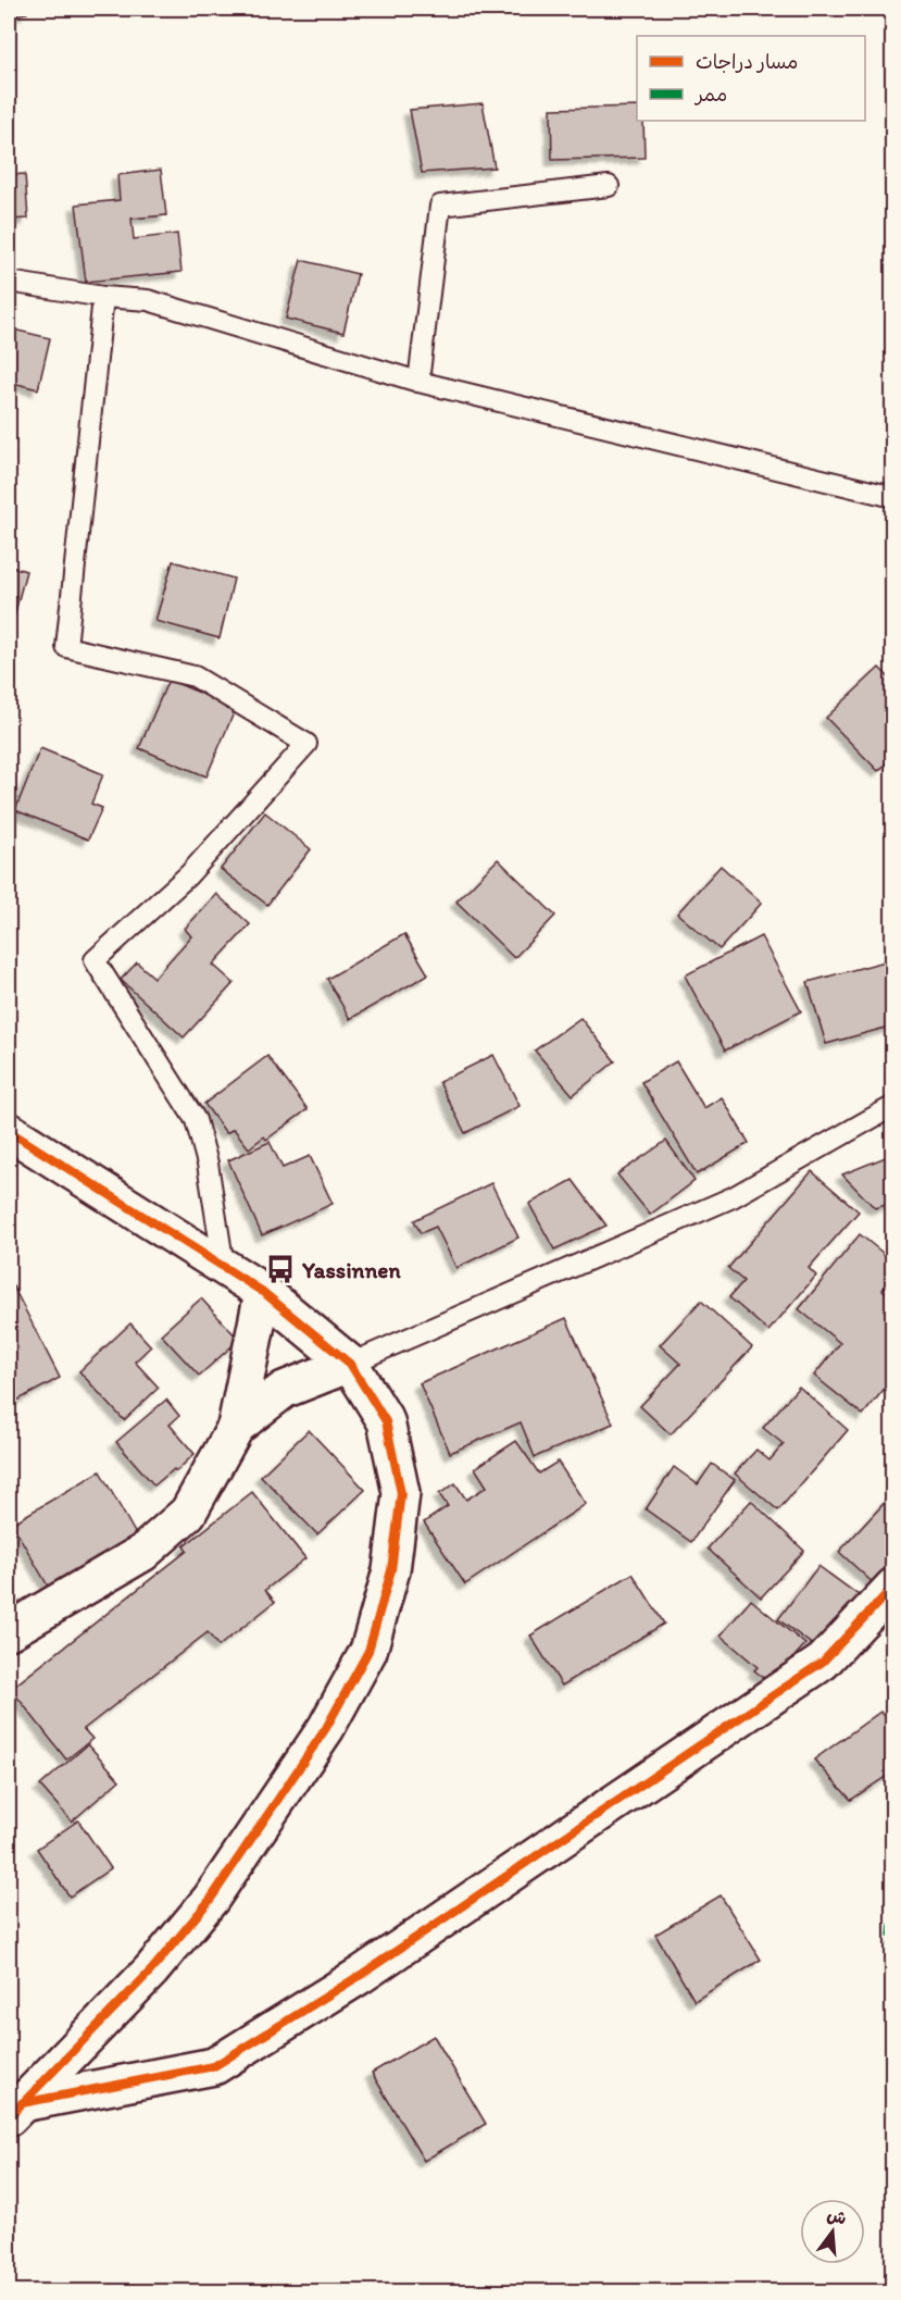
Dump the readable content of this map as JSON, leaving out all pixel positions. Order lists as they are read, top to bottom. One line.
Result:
{"places":{"bus stop":["Yassinnen"]},"legend":["مسار دراجات","ممر"],"north":"top"}
